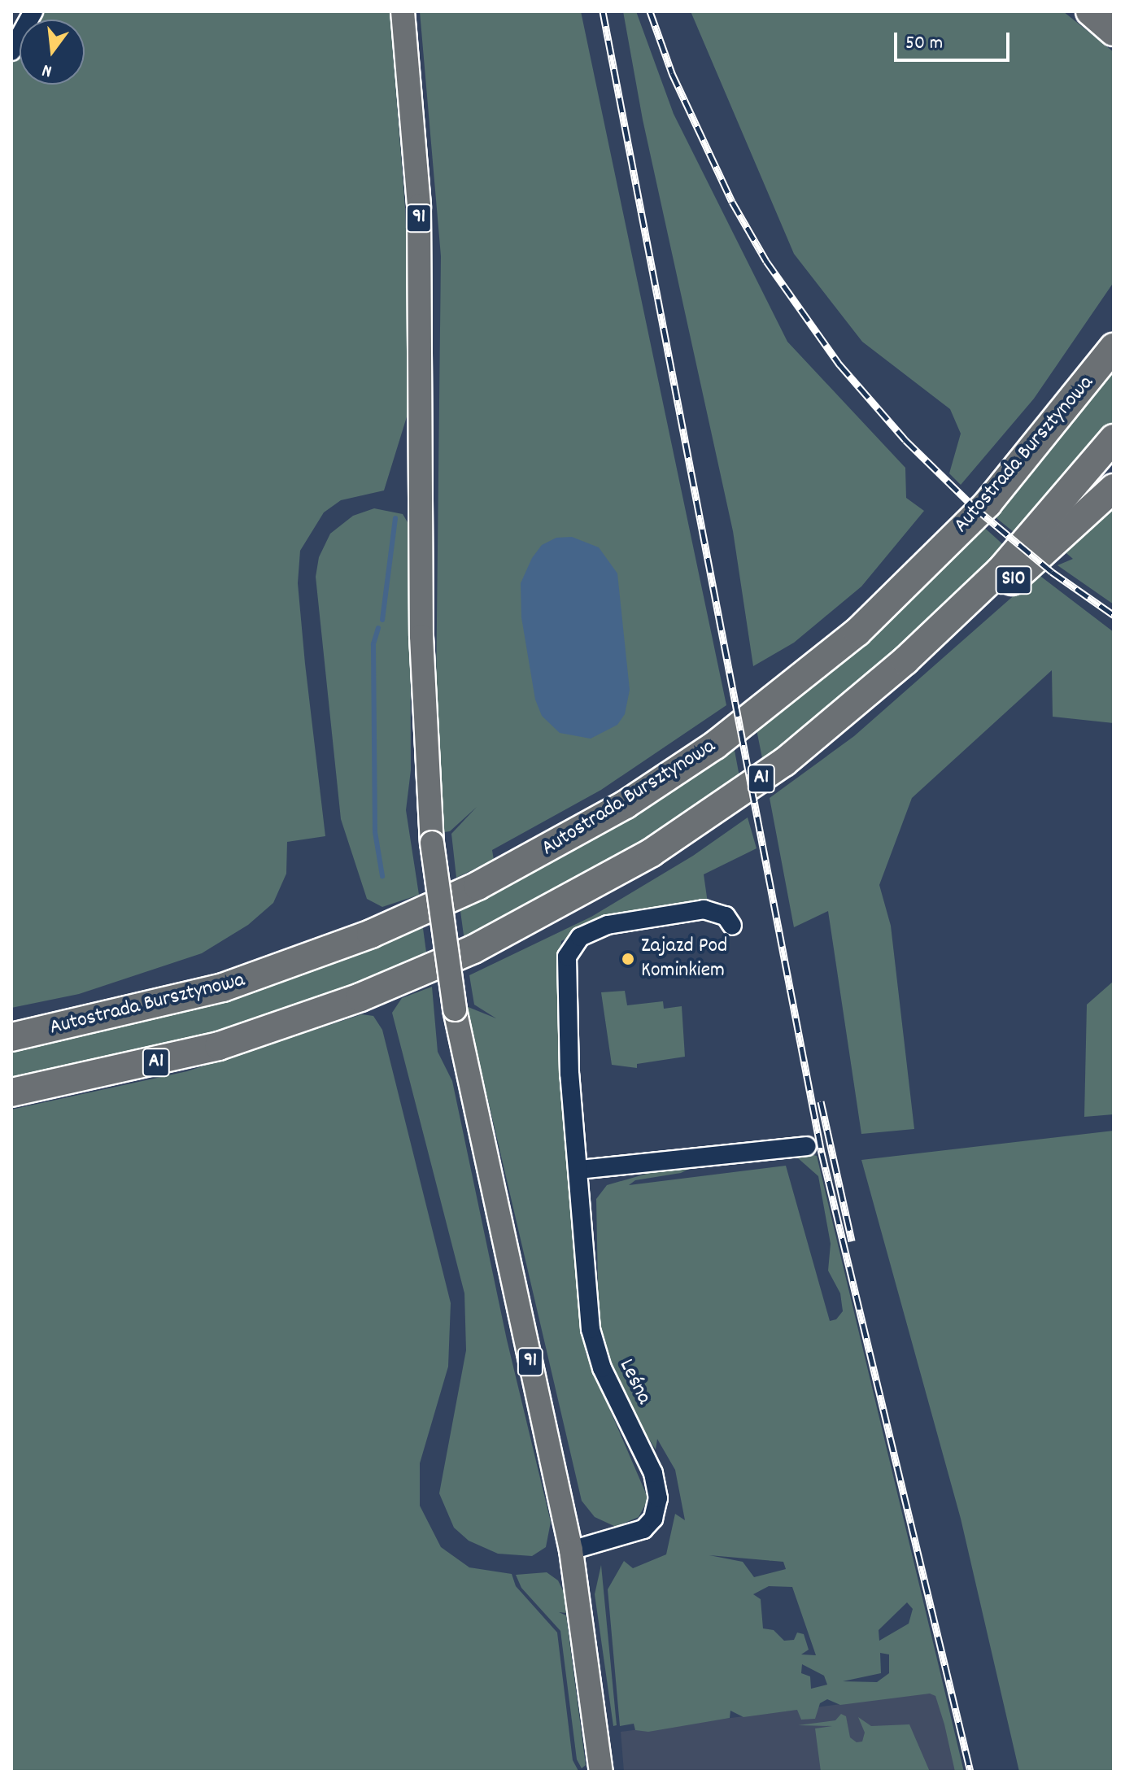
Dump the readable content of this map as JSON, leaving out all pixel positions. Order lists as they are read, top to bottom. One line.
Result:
{"streets":{"highway":["Autostrada Bursztynowa","S10","A1"],"main road":["91"],"street":["Leśna"]},"crossings":[["91","Leśna"],["S10","A1"]],"places":["Zajazd Pod Kominkiem"],"scale_bar":"50 m","north":"bottom"}
